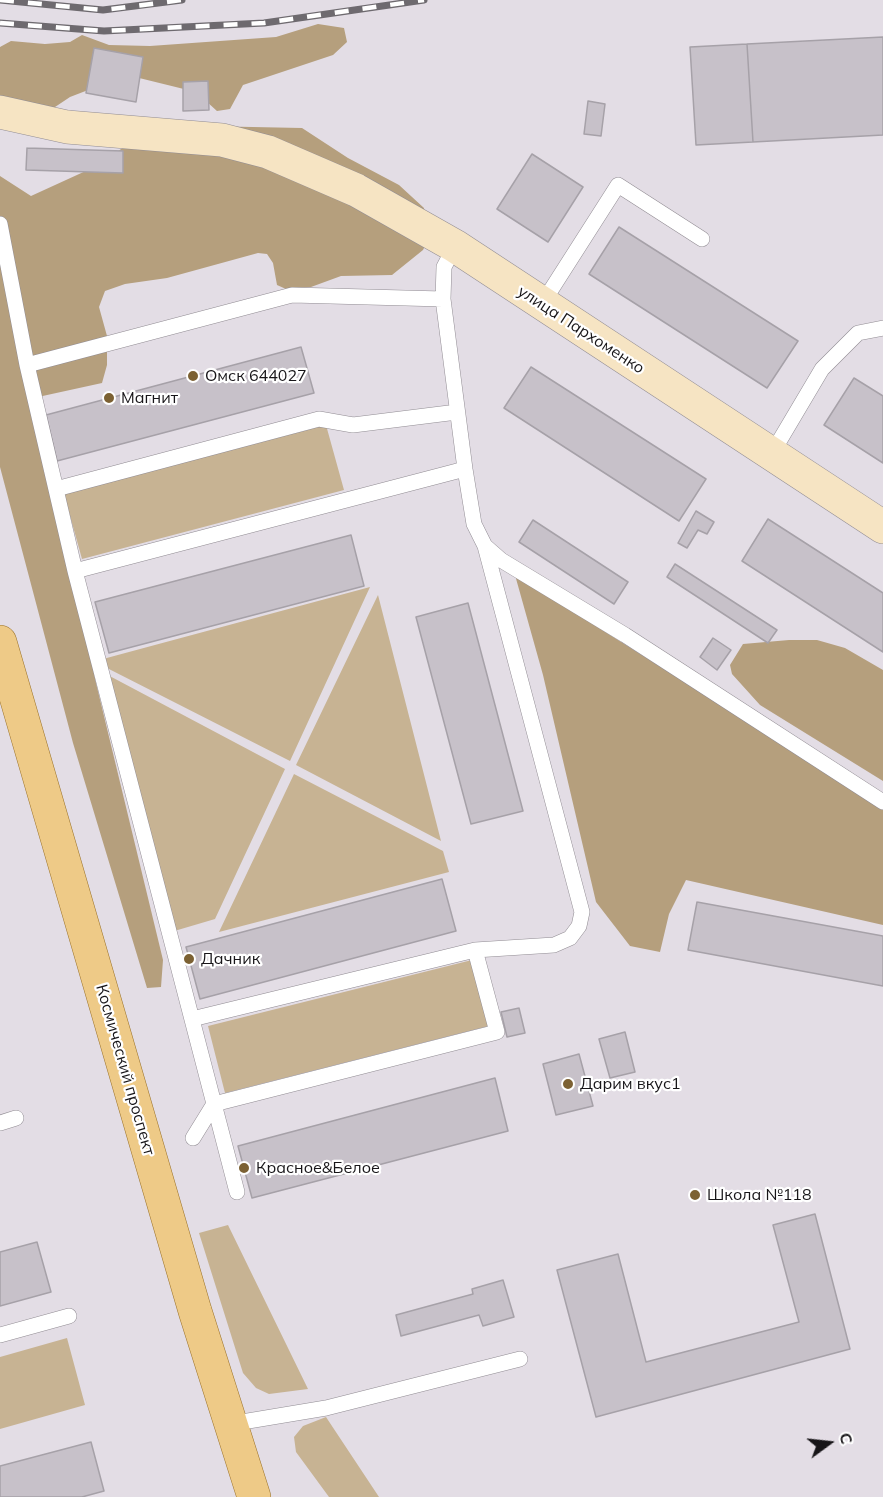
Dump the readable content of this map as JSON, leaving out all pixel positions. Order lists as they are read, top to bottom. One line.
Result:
{"streets":{"main road":["Космический проспект"],"street":["улица Пархоменко"]},"places":["Омск 644027","Магнит","Дачник","Дарим вкус1","Красное&Белое","Школа №118"],"north":"right"}
